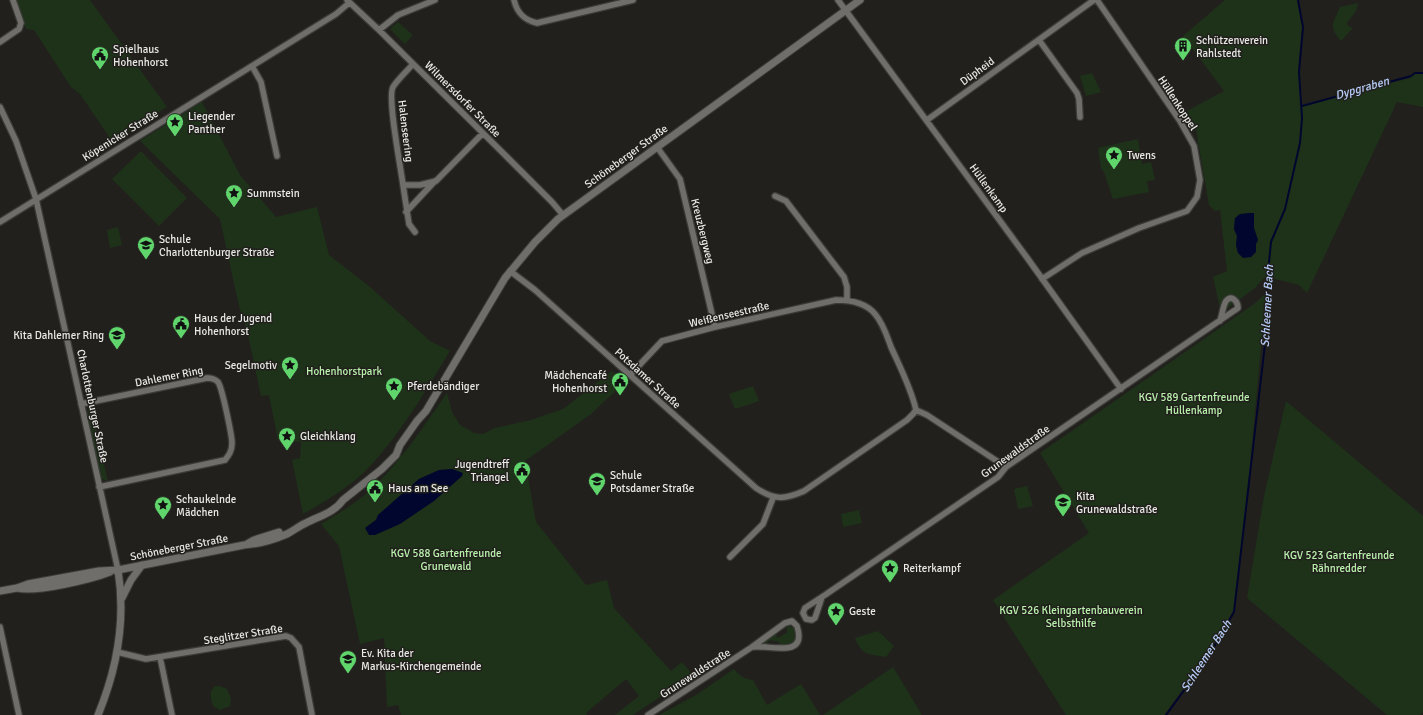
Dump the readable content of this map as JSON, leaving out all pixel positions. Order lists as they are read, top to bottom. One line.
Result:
{"streets":{"street":["Düpheid","Wilmersdorfer Straße","Hüllenkoppel","Halenseering","Köpenicker Straße","Schöneberger Straße","Hüllenkamp","Kreuzbergweg","Weißenseestraße","Dahlemer Ring","Potsdamer Straße","Charlottenburger Straße","Grunewaldstraße","Steglitzer Straße"]},"crossings":[["Düpheid","Hüllenkamp"],["Wilmersdorfer Straße","Halenseering"],["Wilmersdorfer Straße","Köpenicker Straße"],["Wilmersdorfer Straße","Schöneberger Straße"],["Hüllenkoppel","Hüllenkamp"],["Köpenicker Straße","Charlottenburger Straße"],["Schöneberger Straße","Hüllenkamp"],["Schöneberger Straße","Kreuzbergweg"],["Schöneberger Straße","Potsdamer Straße"],["Schöneberger Straße","Charlottenburger Straße"],["Hüllenkamp","Grunewaldstraße"],["Kreuzbergweg","Weißenseestraße"],["Weißenseestraße","Potsdamer Straße"],["Dahlemer Ring","Charlottenburger Straße"],["Charlottenburger Straße","Steglitzer Straße"]],"water":["Dypgraben","Schleemer Bach"],"parks":["Hohenhorstpark","KGV 589 Gartenfreunde Hüllenkamp","KGV 588 Gartenfreunde Grunewald","KGV 523 Gartenfreunde Rähnredder","KGV 526 Kleingartenbauverein Selbsthilfe"],"places":{"building":["Schützenverein Rahlstedt"],"public building":["Spielhaus Hohenhorst","Haus der Jugend Hohenhorst","Mädchencafé Hohenhorst","Jugendtreff Triangel","Haus am See"],"place":["Liegender Panther","Twens","Summstein","Segelmotiv","Pferdebändiger","Gleichklang","Schaukelnde Mädchen","Reiterkampf","Geste"],"school or university":["Schule Charlottenburger Straße","Kita Dahlemer Ring","Schule Potsdamer Straße","Kita Grunewaldstraße","Ev. Kita der Markus-Kirchengemeinde"]}}
